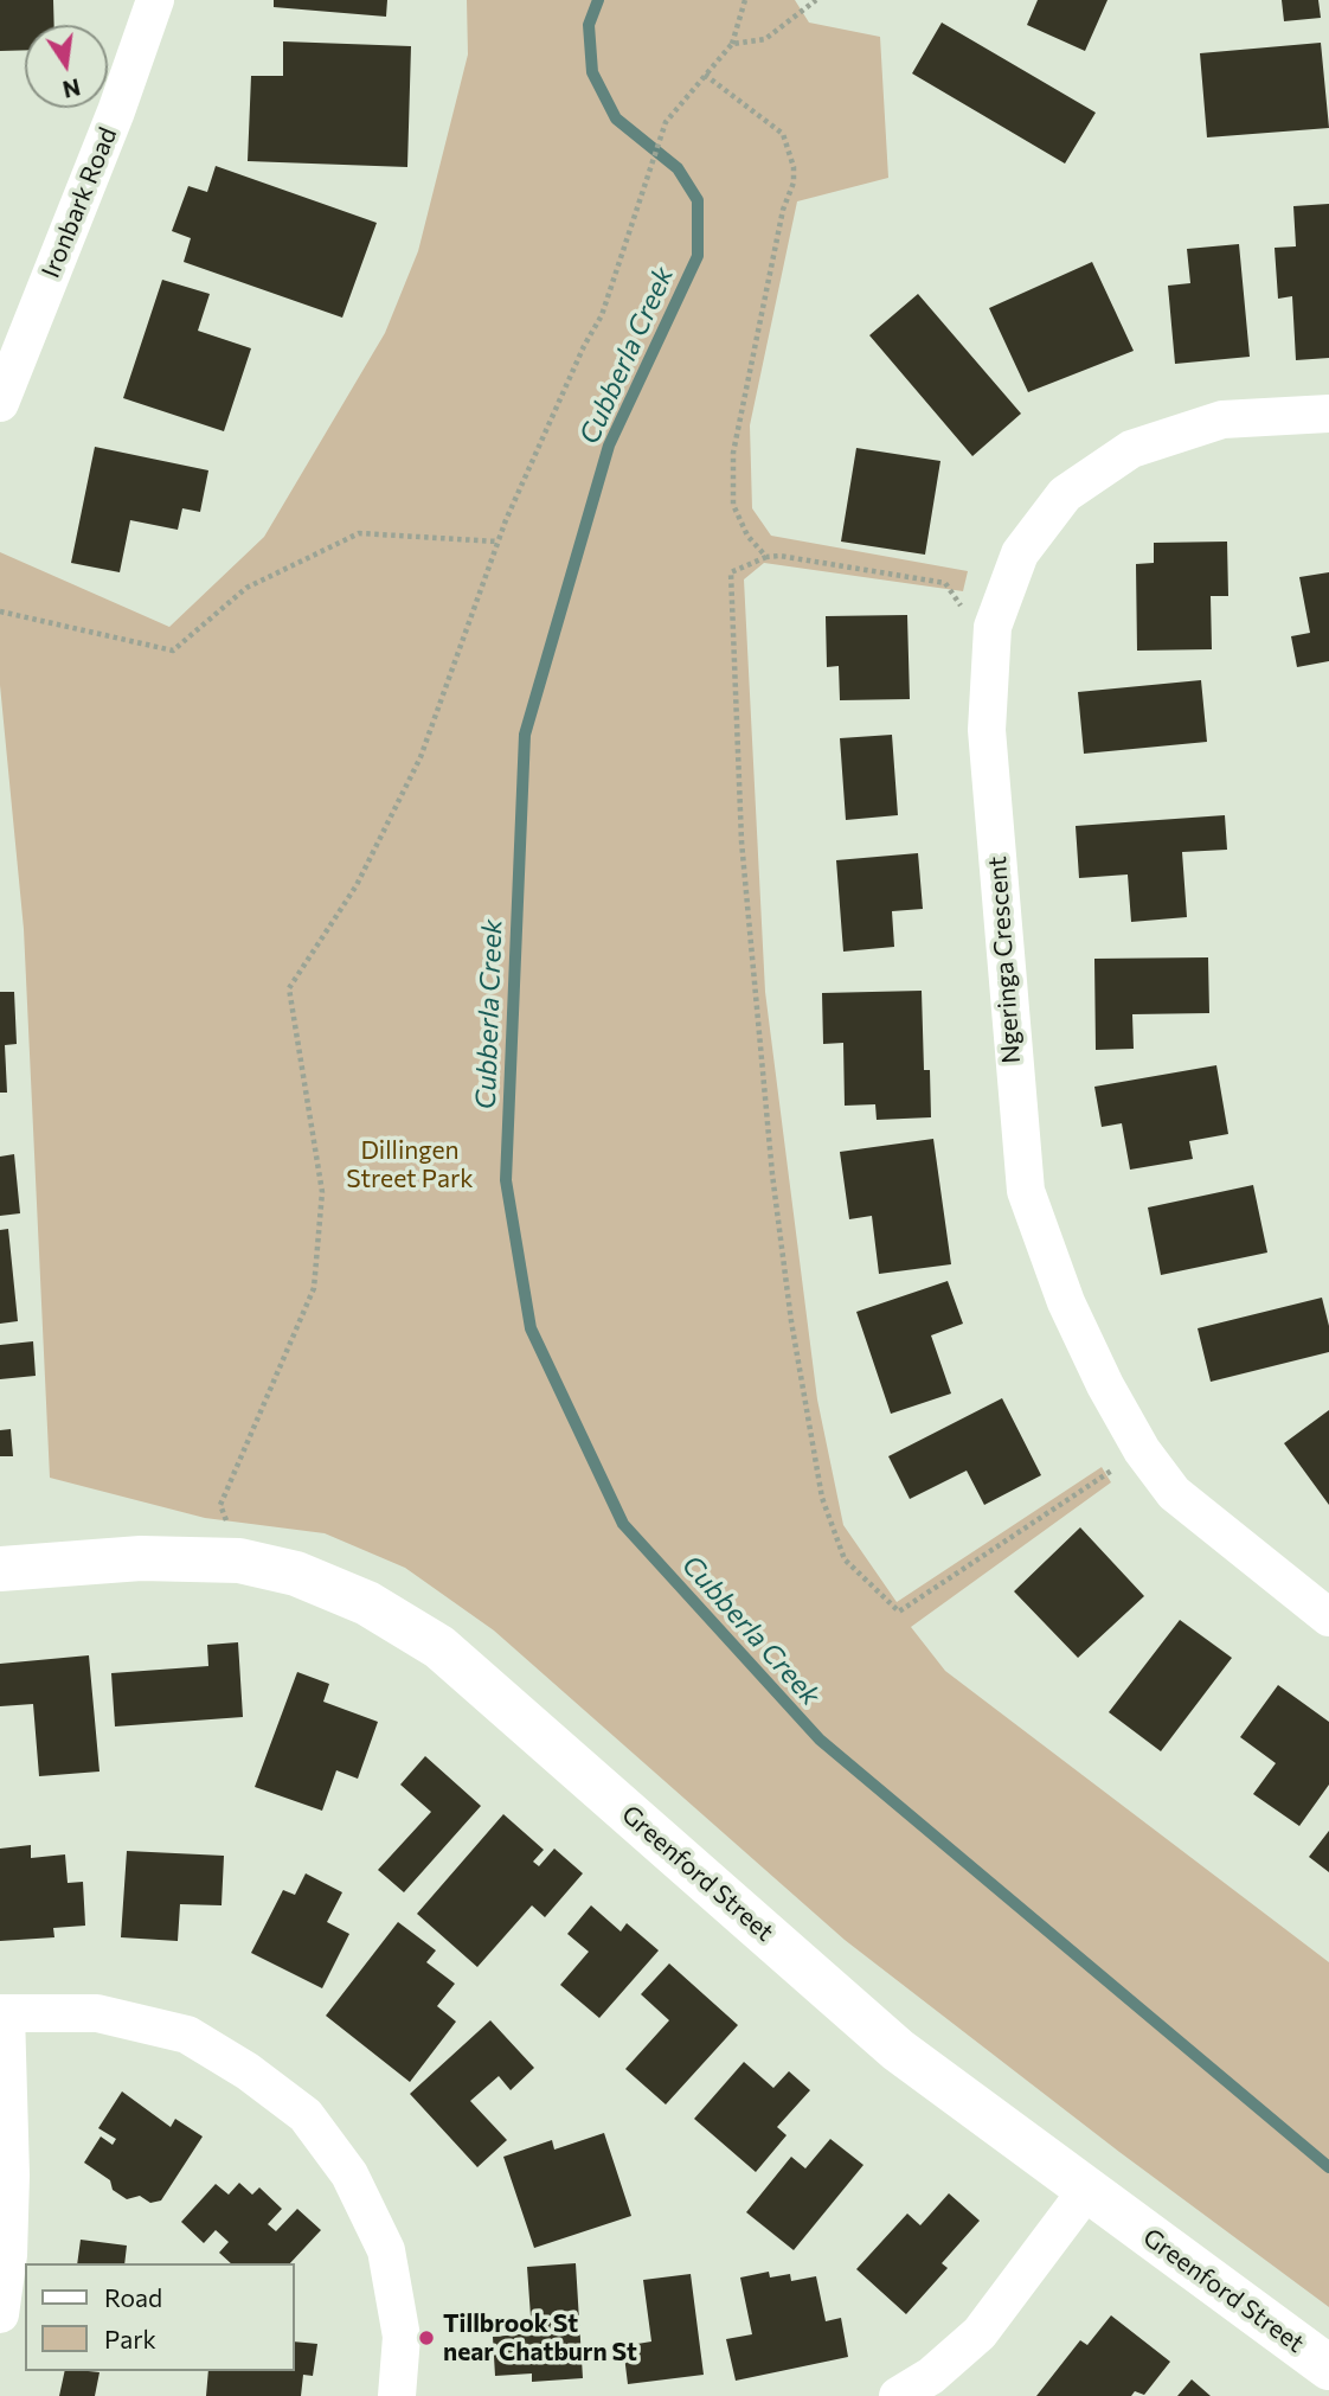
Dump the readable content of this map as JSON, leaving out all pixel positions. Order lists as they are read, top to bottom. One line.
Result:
{"streets":{"street":["Ironbark Road","Ngeringa Crescent","Greenford Street"]},"water":["Cubberla Creek"],"parks":["Dillingen Street Park"],"places":["Tillbrook St near Chatburn St"],"legend":["Road","Park"],"north":"bottom"}
